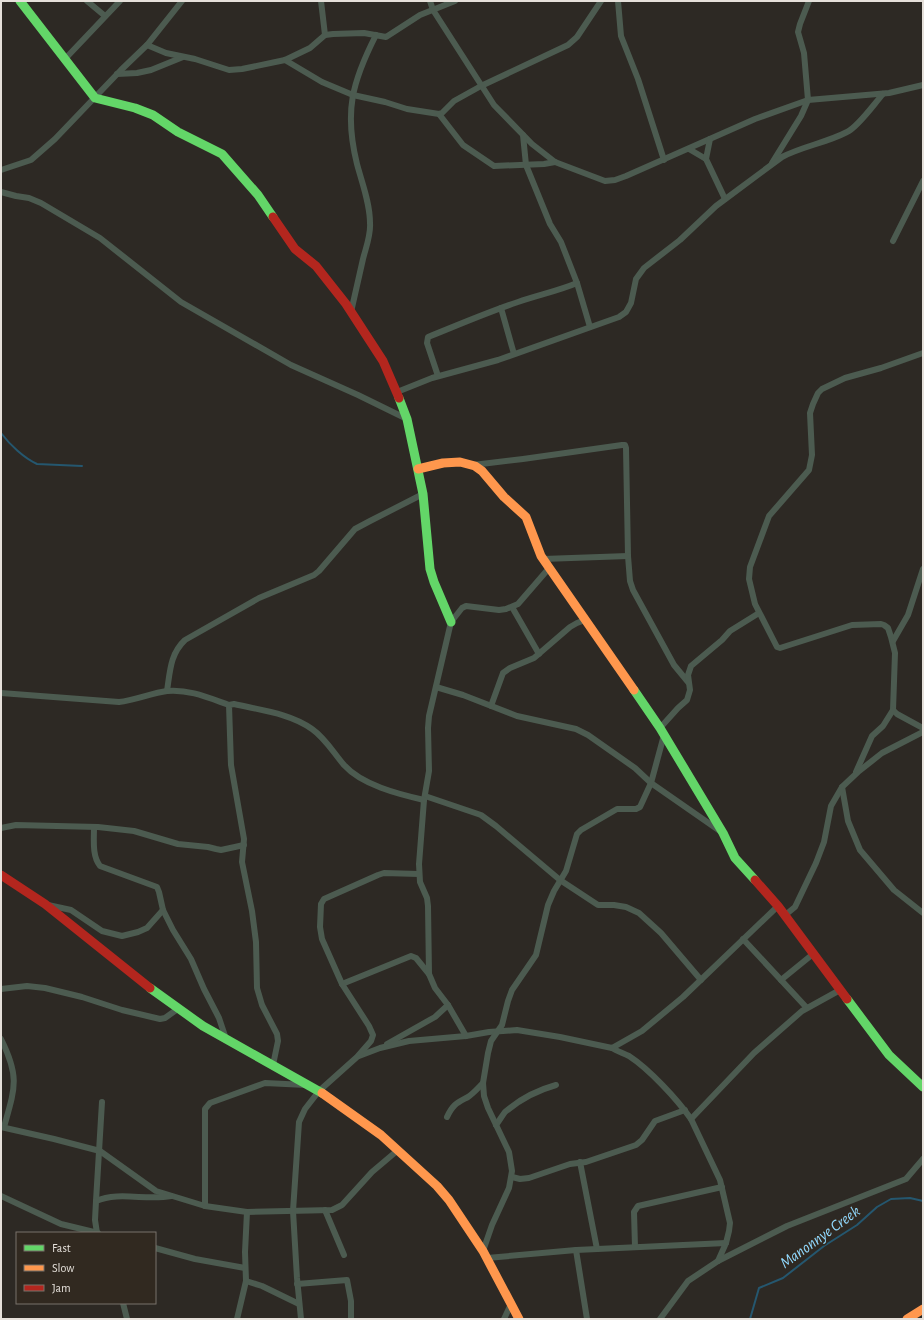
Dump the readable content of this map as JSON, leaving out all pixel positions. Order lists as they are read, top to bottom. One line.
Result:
{"water":["Manonnye Creek"],"legend":["Fast","Slow","Jam"]}
